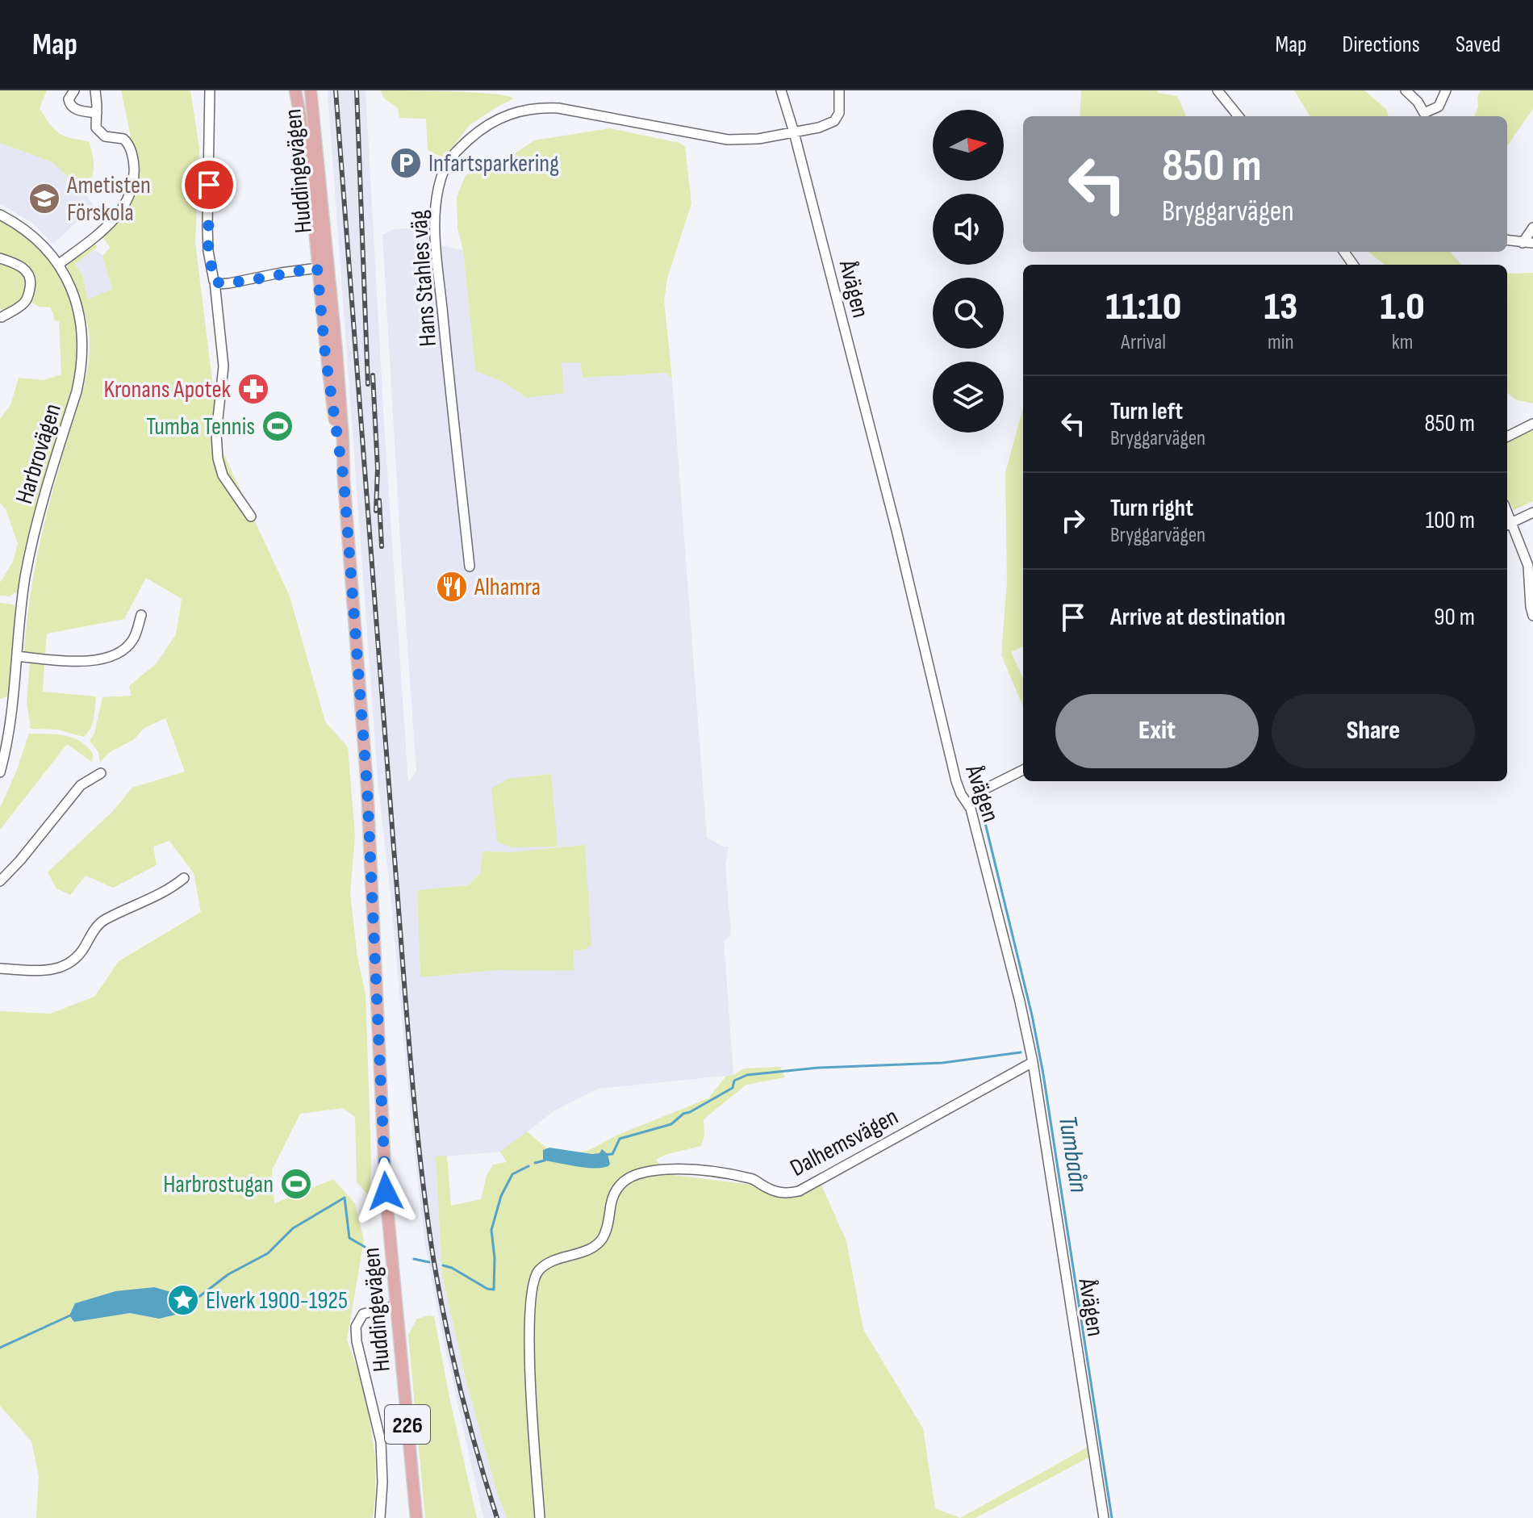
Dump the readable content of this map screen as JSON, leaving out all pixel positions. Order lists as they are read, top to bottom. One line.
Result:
{"streets":{"main road":["Huddingevägen","226"],"street":["Hans Stahles väg","Åvägen","Harbrovägen","Dalhemsvägen"]},"crossings":[["Hans Stahles väg","Åvägen"],["Åvägen","Dalhemsvägen"]],"water":["Tumbaån"],"places":{"parking":["Infartsparkering"],"school or university":["Ametisten Förskola"],"pharmacy":["Kronans Apotek"],"sports":["Tumba Tennis","Harbrostugan"],"restaurant":["Alhamra"],"place":["Elverk 1900-1925"]},"north":"right","page":{"header":"Map","nav":["Map","Directions","Saved"],"turn":["850 m","Bryggarvägen"],"eta":["11:10","Arrival","13","min","1.0","km"],"list":[{"name":"Turn left","note":"Bryggarvägen","value":"850 m"},{"name":"Turn right","note":"Bryggarvägen","value":"100 m"},{"name":"Arrive at destination","value":"90 m"}],"buttons":["Exit","Share"]}}
